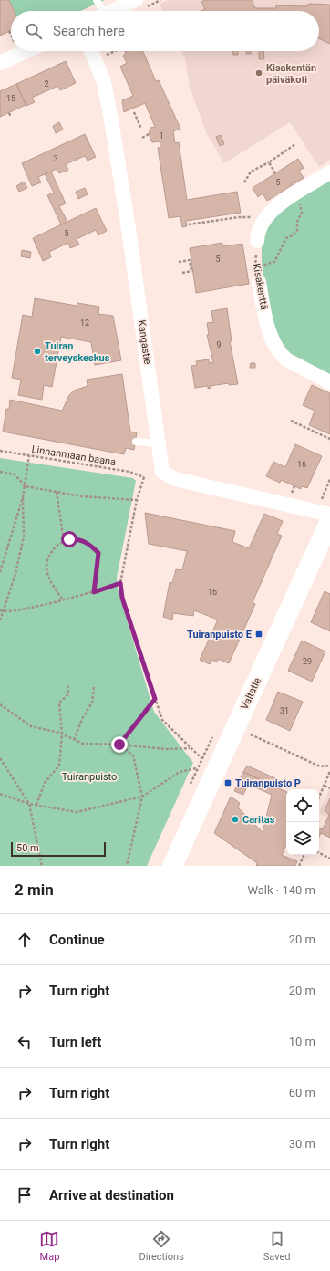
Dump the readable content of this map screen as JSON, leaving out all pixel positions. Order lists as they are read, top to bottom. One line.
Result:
{"streets":{"street":["Kisakenttä","Kangastie","Valtatie"],"path":["Linnanmaan baana"]},"parks":["Tuiranpuisto"],"places":{"other":["Kisakentän päiväkoti","Tuiran terveyskeskus","Caritas"],"transit":["Tuiranpuisto E","Tuiranpuisto P"]},"house_numbers":["2","15","1","3","5","5","5","12","9","16","16","29","31"],"scale_bar":"50 m","page":{"search":"Search here","scale":"50 m","heading":["2 min","Walk · 140 m"],"list":[["Continue","20 m"],["Turn right","20 m"],["Turn left","10 m"],["Turn right","60 m"],["Turn right","30 m"],"Arrive at destination"],"nav":["Map","Directions","Saved"]}}
